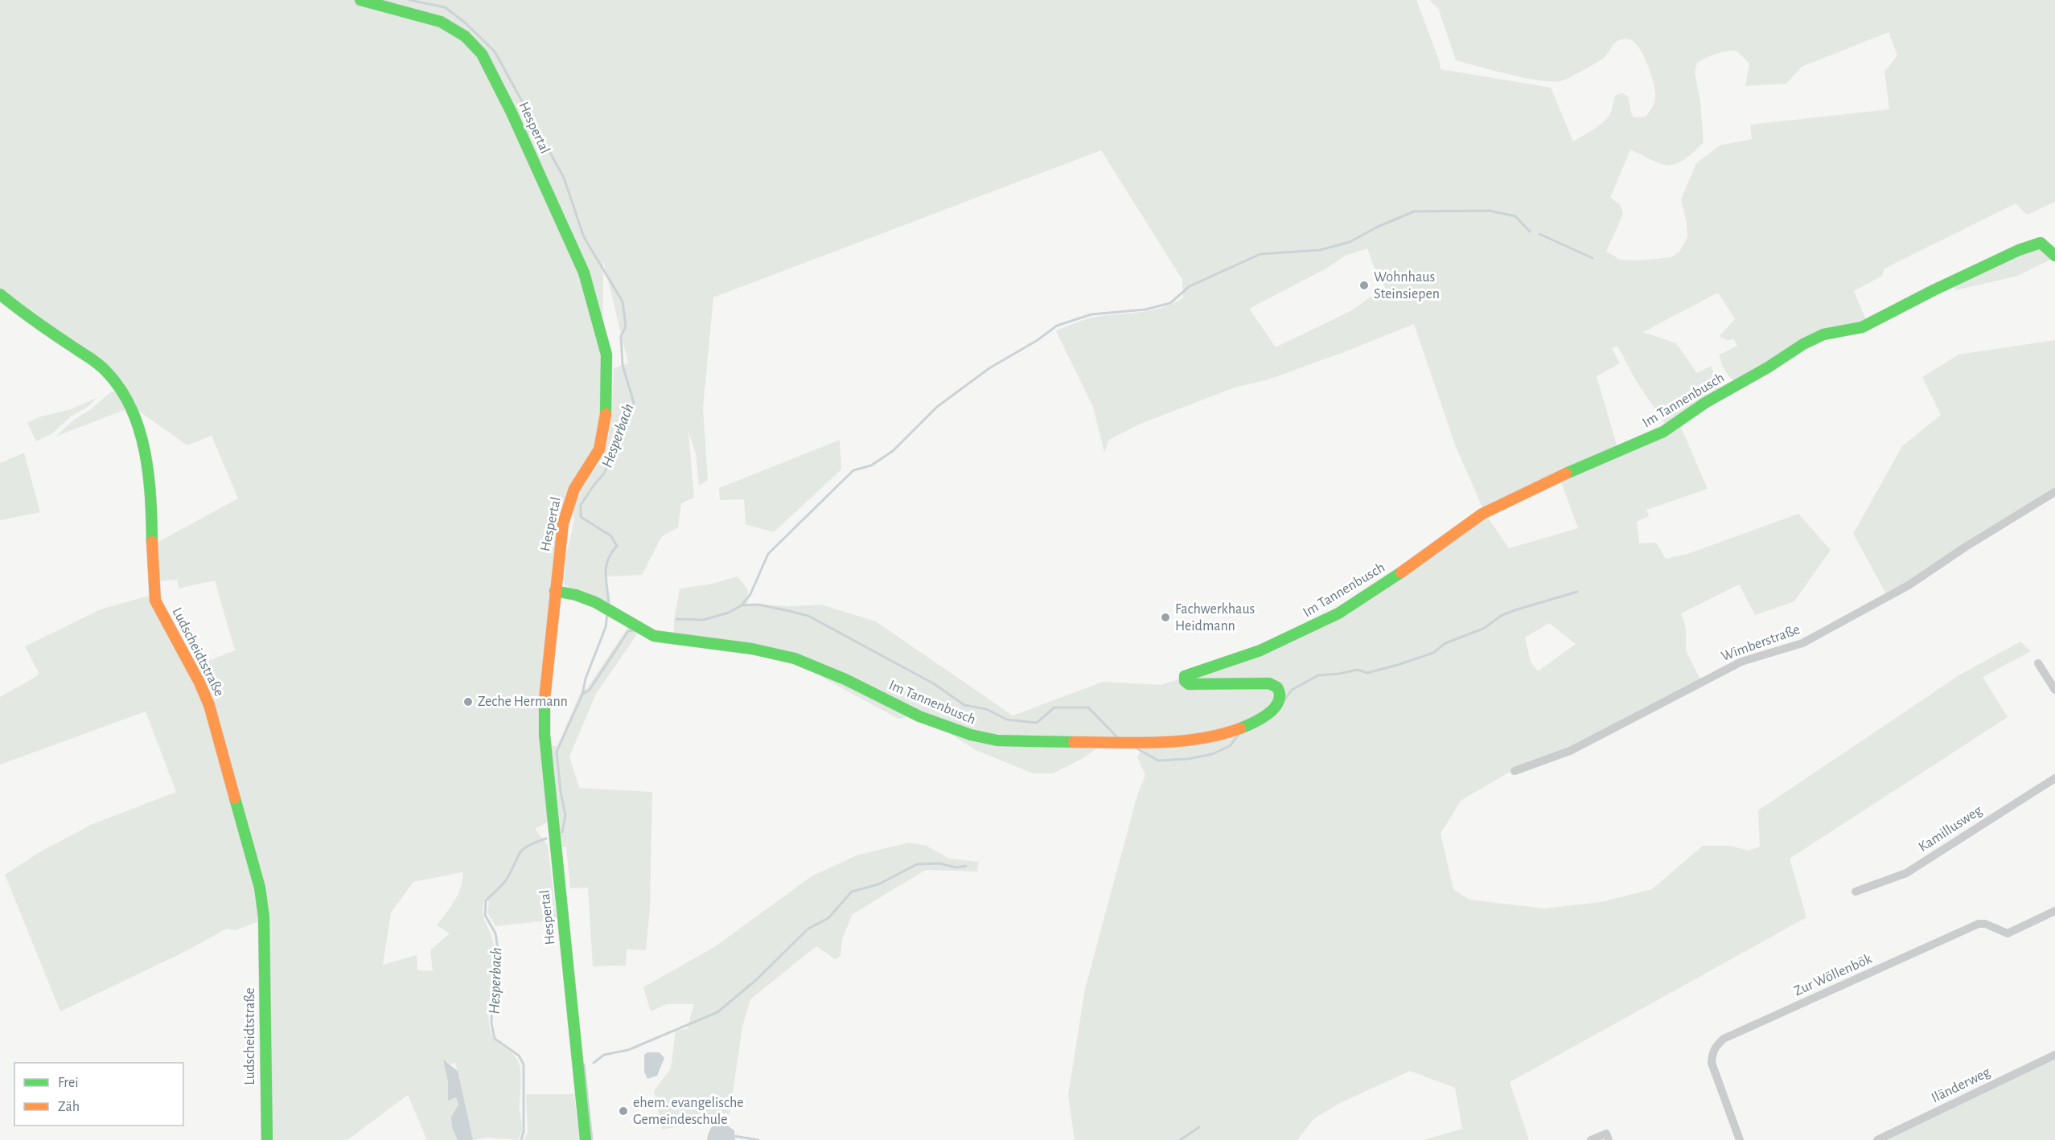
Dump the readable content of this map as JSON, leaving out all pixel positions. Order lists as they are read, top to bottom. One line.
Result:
{"streets":{"street":["Hespertal","Im Tannenbusch","Wimberstraße","Ludscheidtstraße","Kamillusweg","Zur Wöllenbök","Iländerweg"]},"crossings":[["Hespertal","Im Tannenbusch"]],"water":["Hesperbach"],"places":["Wohnhaus Steinsiepen","Fachwerkhaus Heidmann","Zeche Hermann","ehem. evangelische Gemeindeschule"],"legend":["Frei","Zäh"]}
